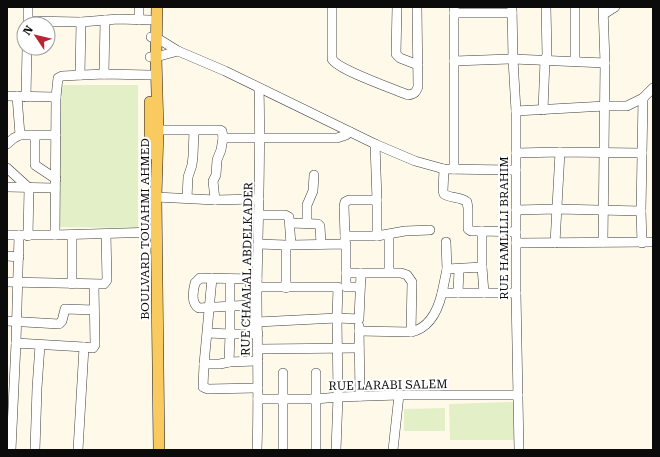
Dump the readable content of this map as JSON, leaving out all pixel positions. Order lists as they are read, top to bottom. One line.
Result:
{"streets":{"main road":["BOULVARD TOUAHMI AHMED"],"street":["RUE HAMLILLI BRAHIM","RUE CHAALAL ABDELKADER","RUE LARABI SALEM"]},"crossings":[["RUE HAMLILLI BRAHIM","RUE LARABI SALEM"],["RUE CHAALAL ABDELKADER","RUE LARABI SALEM"]],"north":"top left"}
